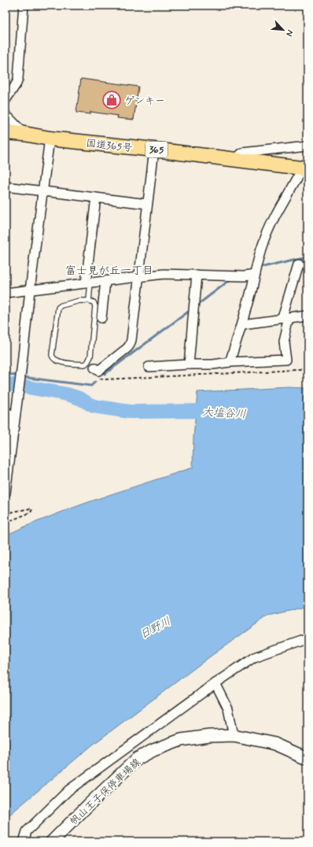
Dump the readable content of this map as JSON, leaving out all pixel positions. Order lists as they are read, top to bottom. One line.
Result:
{"streets":{"highway":["国道365号","365"],"main road":["帆山王子保停車場線"]},"districts":["富士見が丘一丁目"],"water":["大塩谷川","日野川"],"places":{"shop":["ゲンキー"]},"north":"bottom right"}
